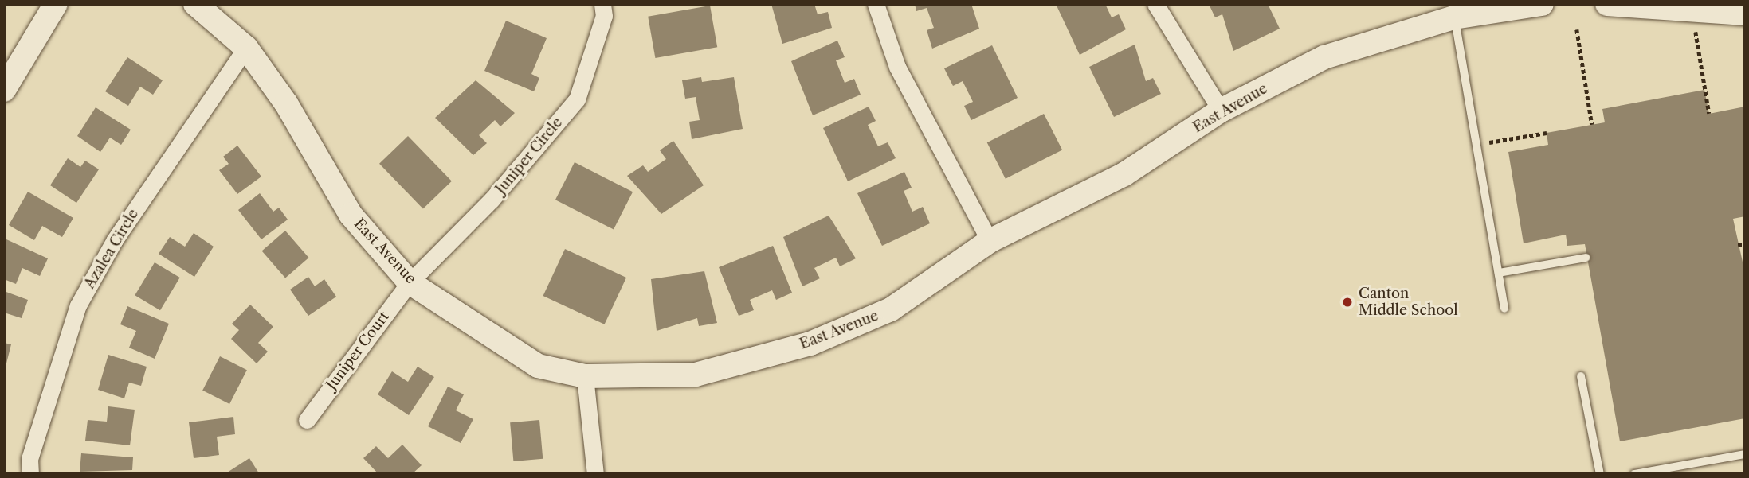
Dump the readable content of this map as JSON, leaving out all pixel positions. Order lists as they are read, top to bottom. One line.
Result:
{"streets":{"street":["East Avenue","Juniper Circle","Azalea Circle","Juniper Court"]},"crossings":[["East Avenue","Juniper Circle"],["East Avenue","Azalea Circle"],["East Avenue","Juniper Court"],["Juniper Circle","Juniper Court"]],"places":["Canton Middle School"]}
